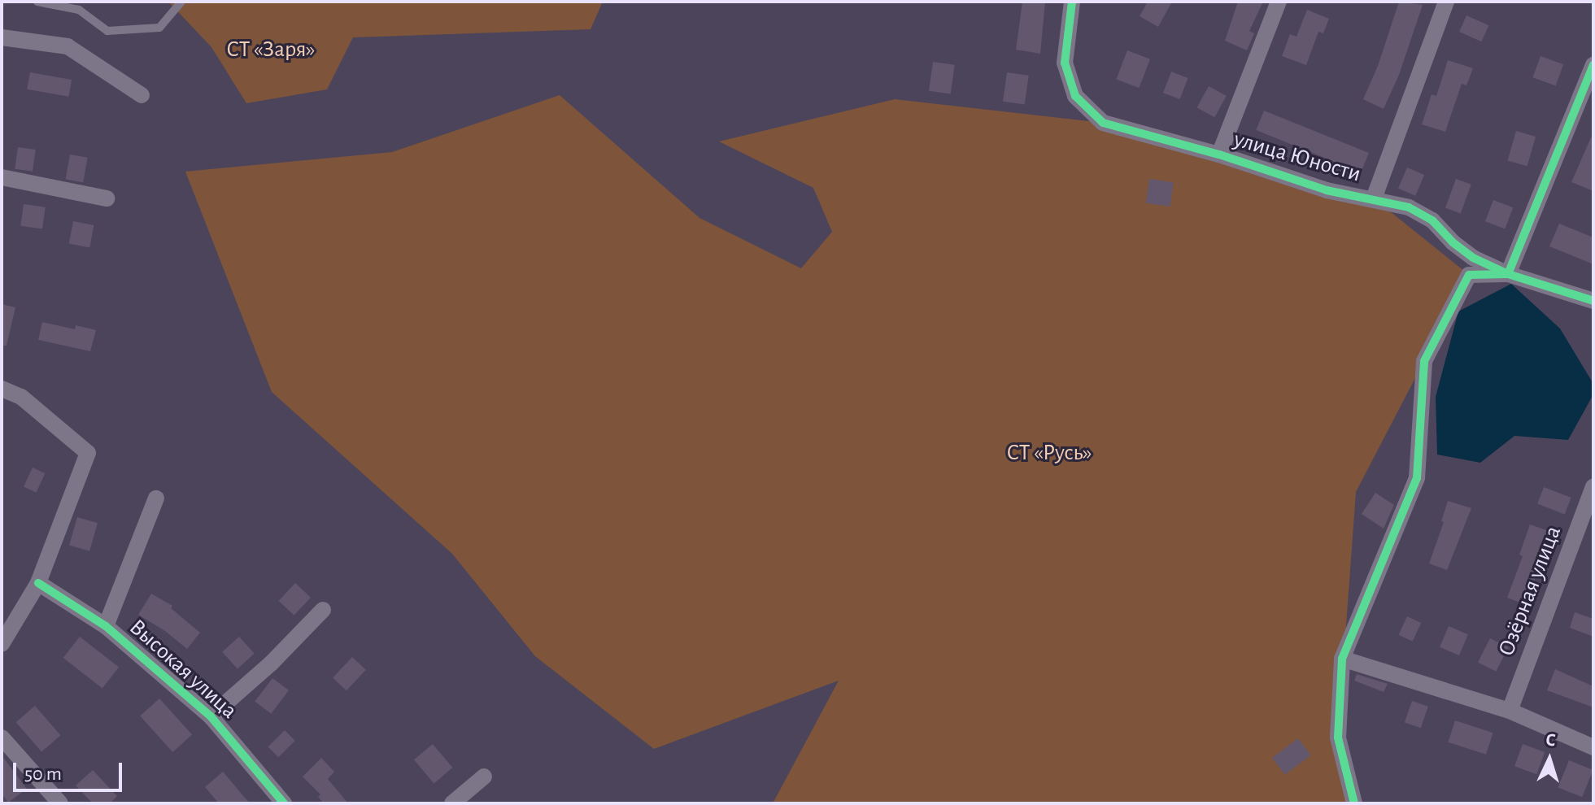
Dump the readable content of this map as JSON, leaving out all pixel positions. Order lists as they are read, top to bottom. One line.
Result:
{"streets":{"street":["улица Юности","Озёрная улица","Высокая улица"]},"parks":["СТ «Заря»","СТ «Русь»"],"scale_bar":"50 m","north":"top"}
